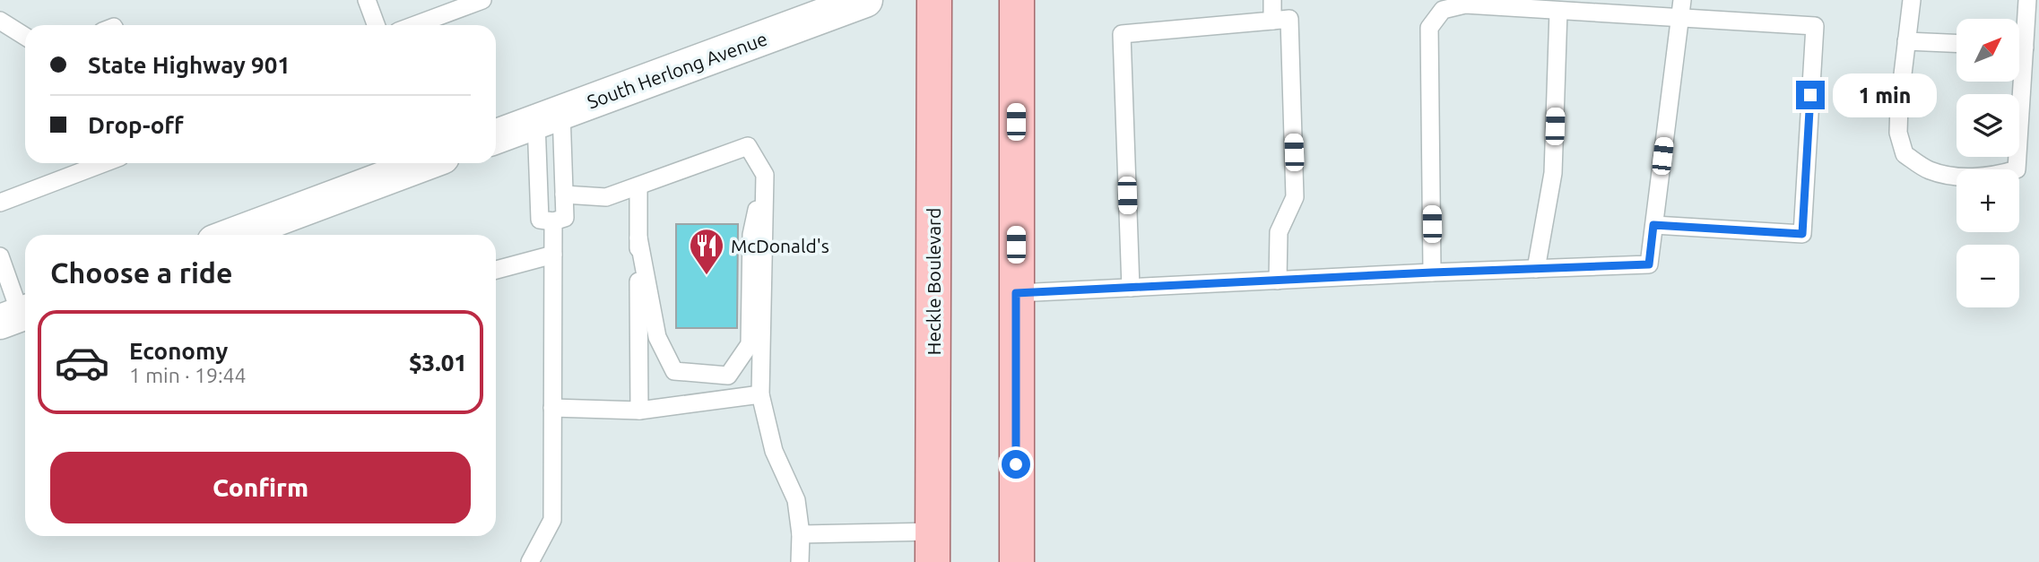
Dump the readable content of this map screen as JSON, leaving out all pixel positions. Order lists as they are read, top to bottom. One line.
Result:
{"streets":{"main road":["Heckle Boulevard"],"street":["South Herlong Avenue"]},"places":{"restaurant":["McDonald's"]},"north":"top right","page":{"map_buttons":["+","−"],"banner":["State Highway 901","Drop-off"],"bubble":"1 min","heading":"Choose a ride","list":[{"name":"Economy","note":"1 min · 19:44","value":"$3.01"}],"buttons":"Confirm"}}
